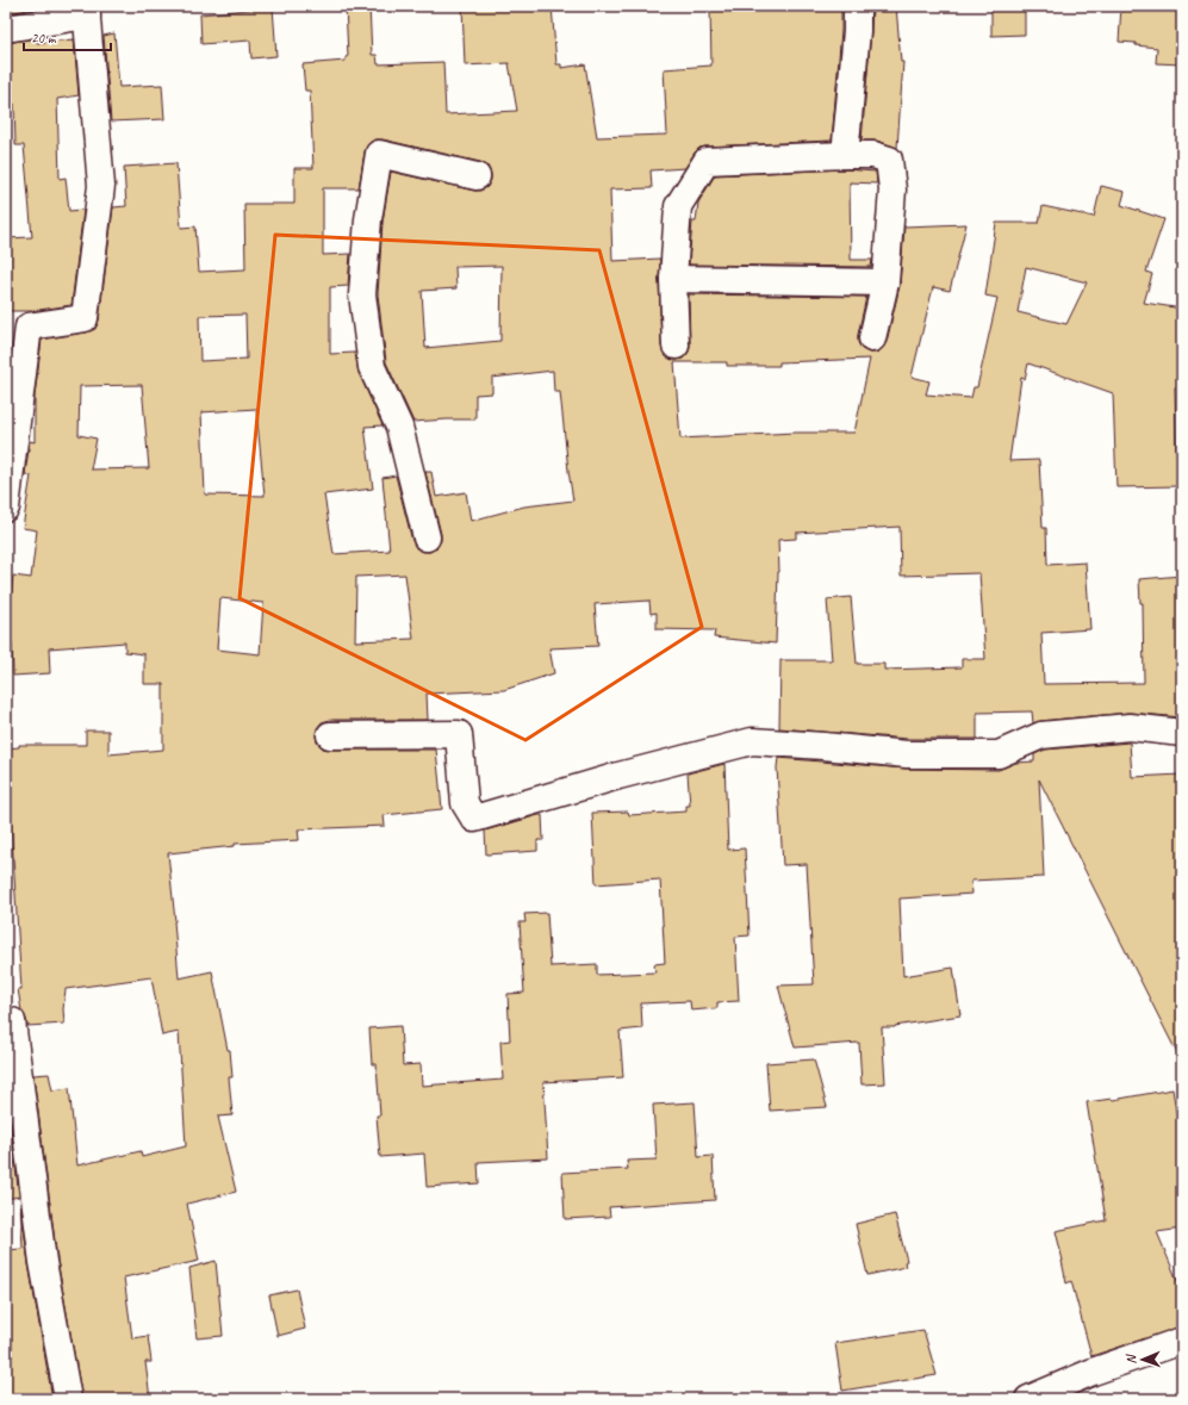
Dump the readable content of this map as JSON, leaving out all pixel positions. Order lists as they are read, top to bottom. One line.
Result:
{"scale_bar":"20 m","north":"left"}
